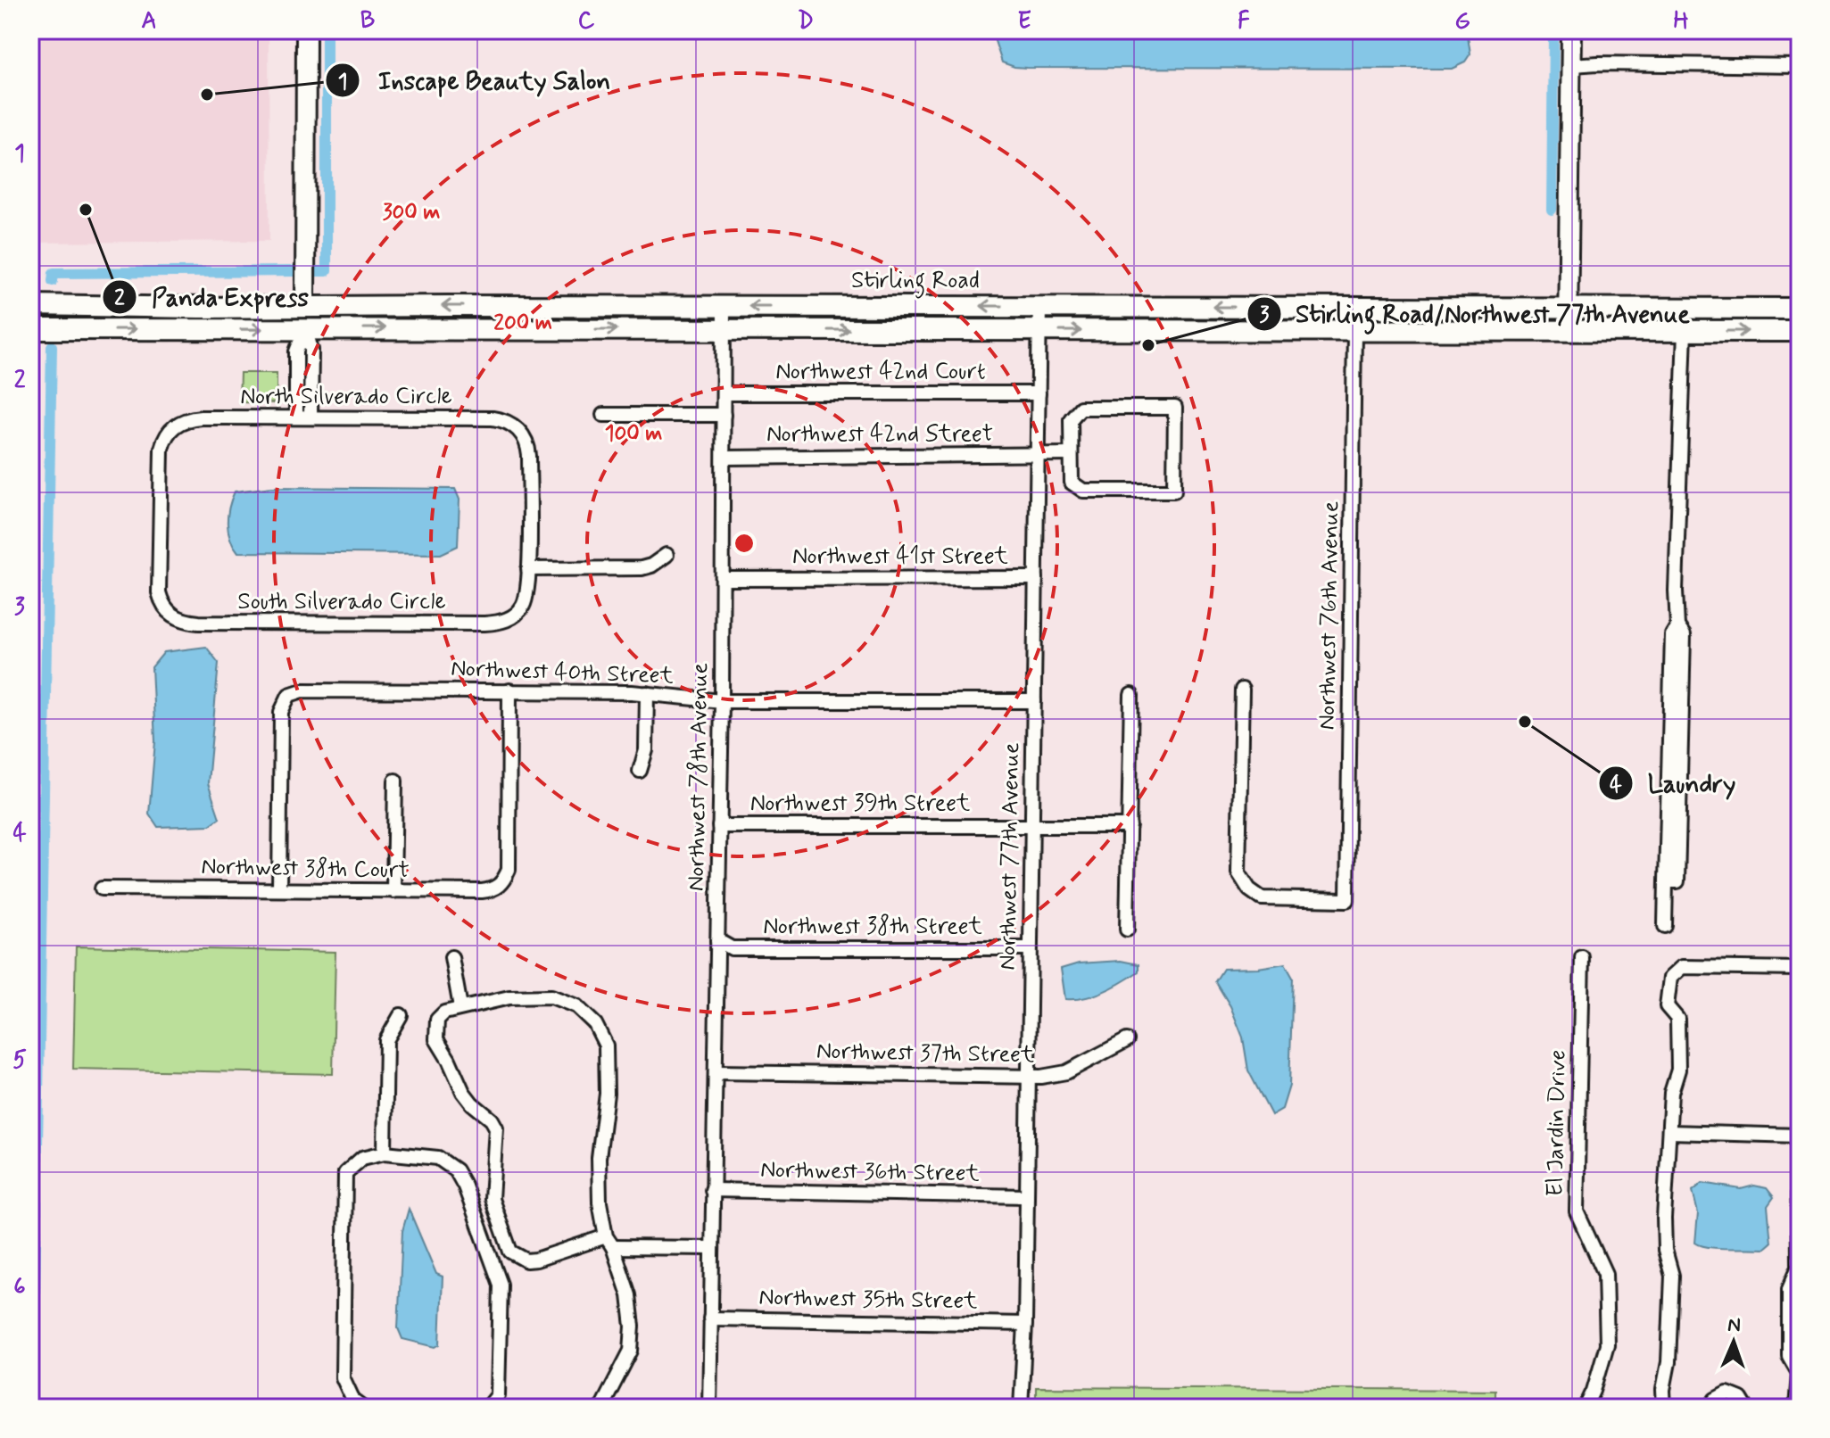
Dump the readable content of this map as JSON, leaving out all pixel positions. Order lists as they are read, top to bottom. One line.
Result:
{"streets":{"main road":["Stirling Road"],"street":["Northwest 42nd Court","North Silverado Circle","Northwest 42nd Street","Northwest 41st Street","South Silverado Circle","Northwest 76th Avenue","Northwest 40th Street","Northwest 78th Avenue","Northwest 39th Street","Northwest 77th Avenue","Northwest 38th Court","Northwest 38th Street","Northwest 37th Street","El Jardin Drive","Northwest 36th Street","Northwest 35th Street"]},"crossings":[["Stirling Road","Northwest 78th Avenue"],["Stirling Road","Northwest 77th Avenue"],["Northwest 42nd Court","Northwest 78th Avenue"],["Northwest 42nd Court","Northwest 77th Avenue"],["North Silverado Circle","South Silverado Circle"],["Northwest 42nd Street","Northwest 78th Avenue"],["Northwest 42nd Street","Northwest 77th Avenue"],["Northwest 41st Street","Northwest 78th Avenue"],["Northwest 41st Street","Northwest 77th Avenue"],["Northwest 40th Street","Northwest 78th Avenue"],["Northwest 40th Street","Northwest 77th Avenue"],["Northwest 40th Street","Northwest 38th Court"],["Northwest 78th Avenue","Northwest 39th Street"],["Northwest 78th Avenue","Northwest 38th Street"],["Northwest 78th Avenue","Northwest 37th Street"],["Northwest 78th Avenue","Northwest 36th Street"],["Northwest 78th Avenue","Northwest 35th Street"],["Northwest 39th Street","Northwest 77th Avenue"],["Northwest 77th Avenue","Northwest 38th Street"],["Northwest 77th Avenue","Northwest 37th Street"],["Northwest 77th Avenue","Northwest 36th Street"],["Northwest 77th Avenue","Northwest 35th Street"]],"places":["Inscape Beauty Salon","Panda Express","Stirling Road/Northwest 77th Avenue","Laundry"],"north":"top","grid":{"columns":["A","B","C","D","E","F","G","H"],"rows":["1","2","3","4","5","6"]},"rings":["300 m","200 m","100 m"]}
